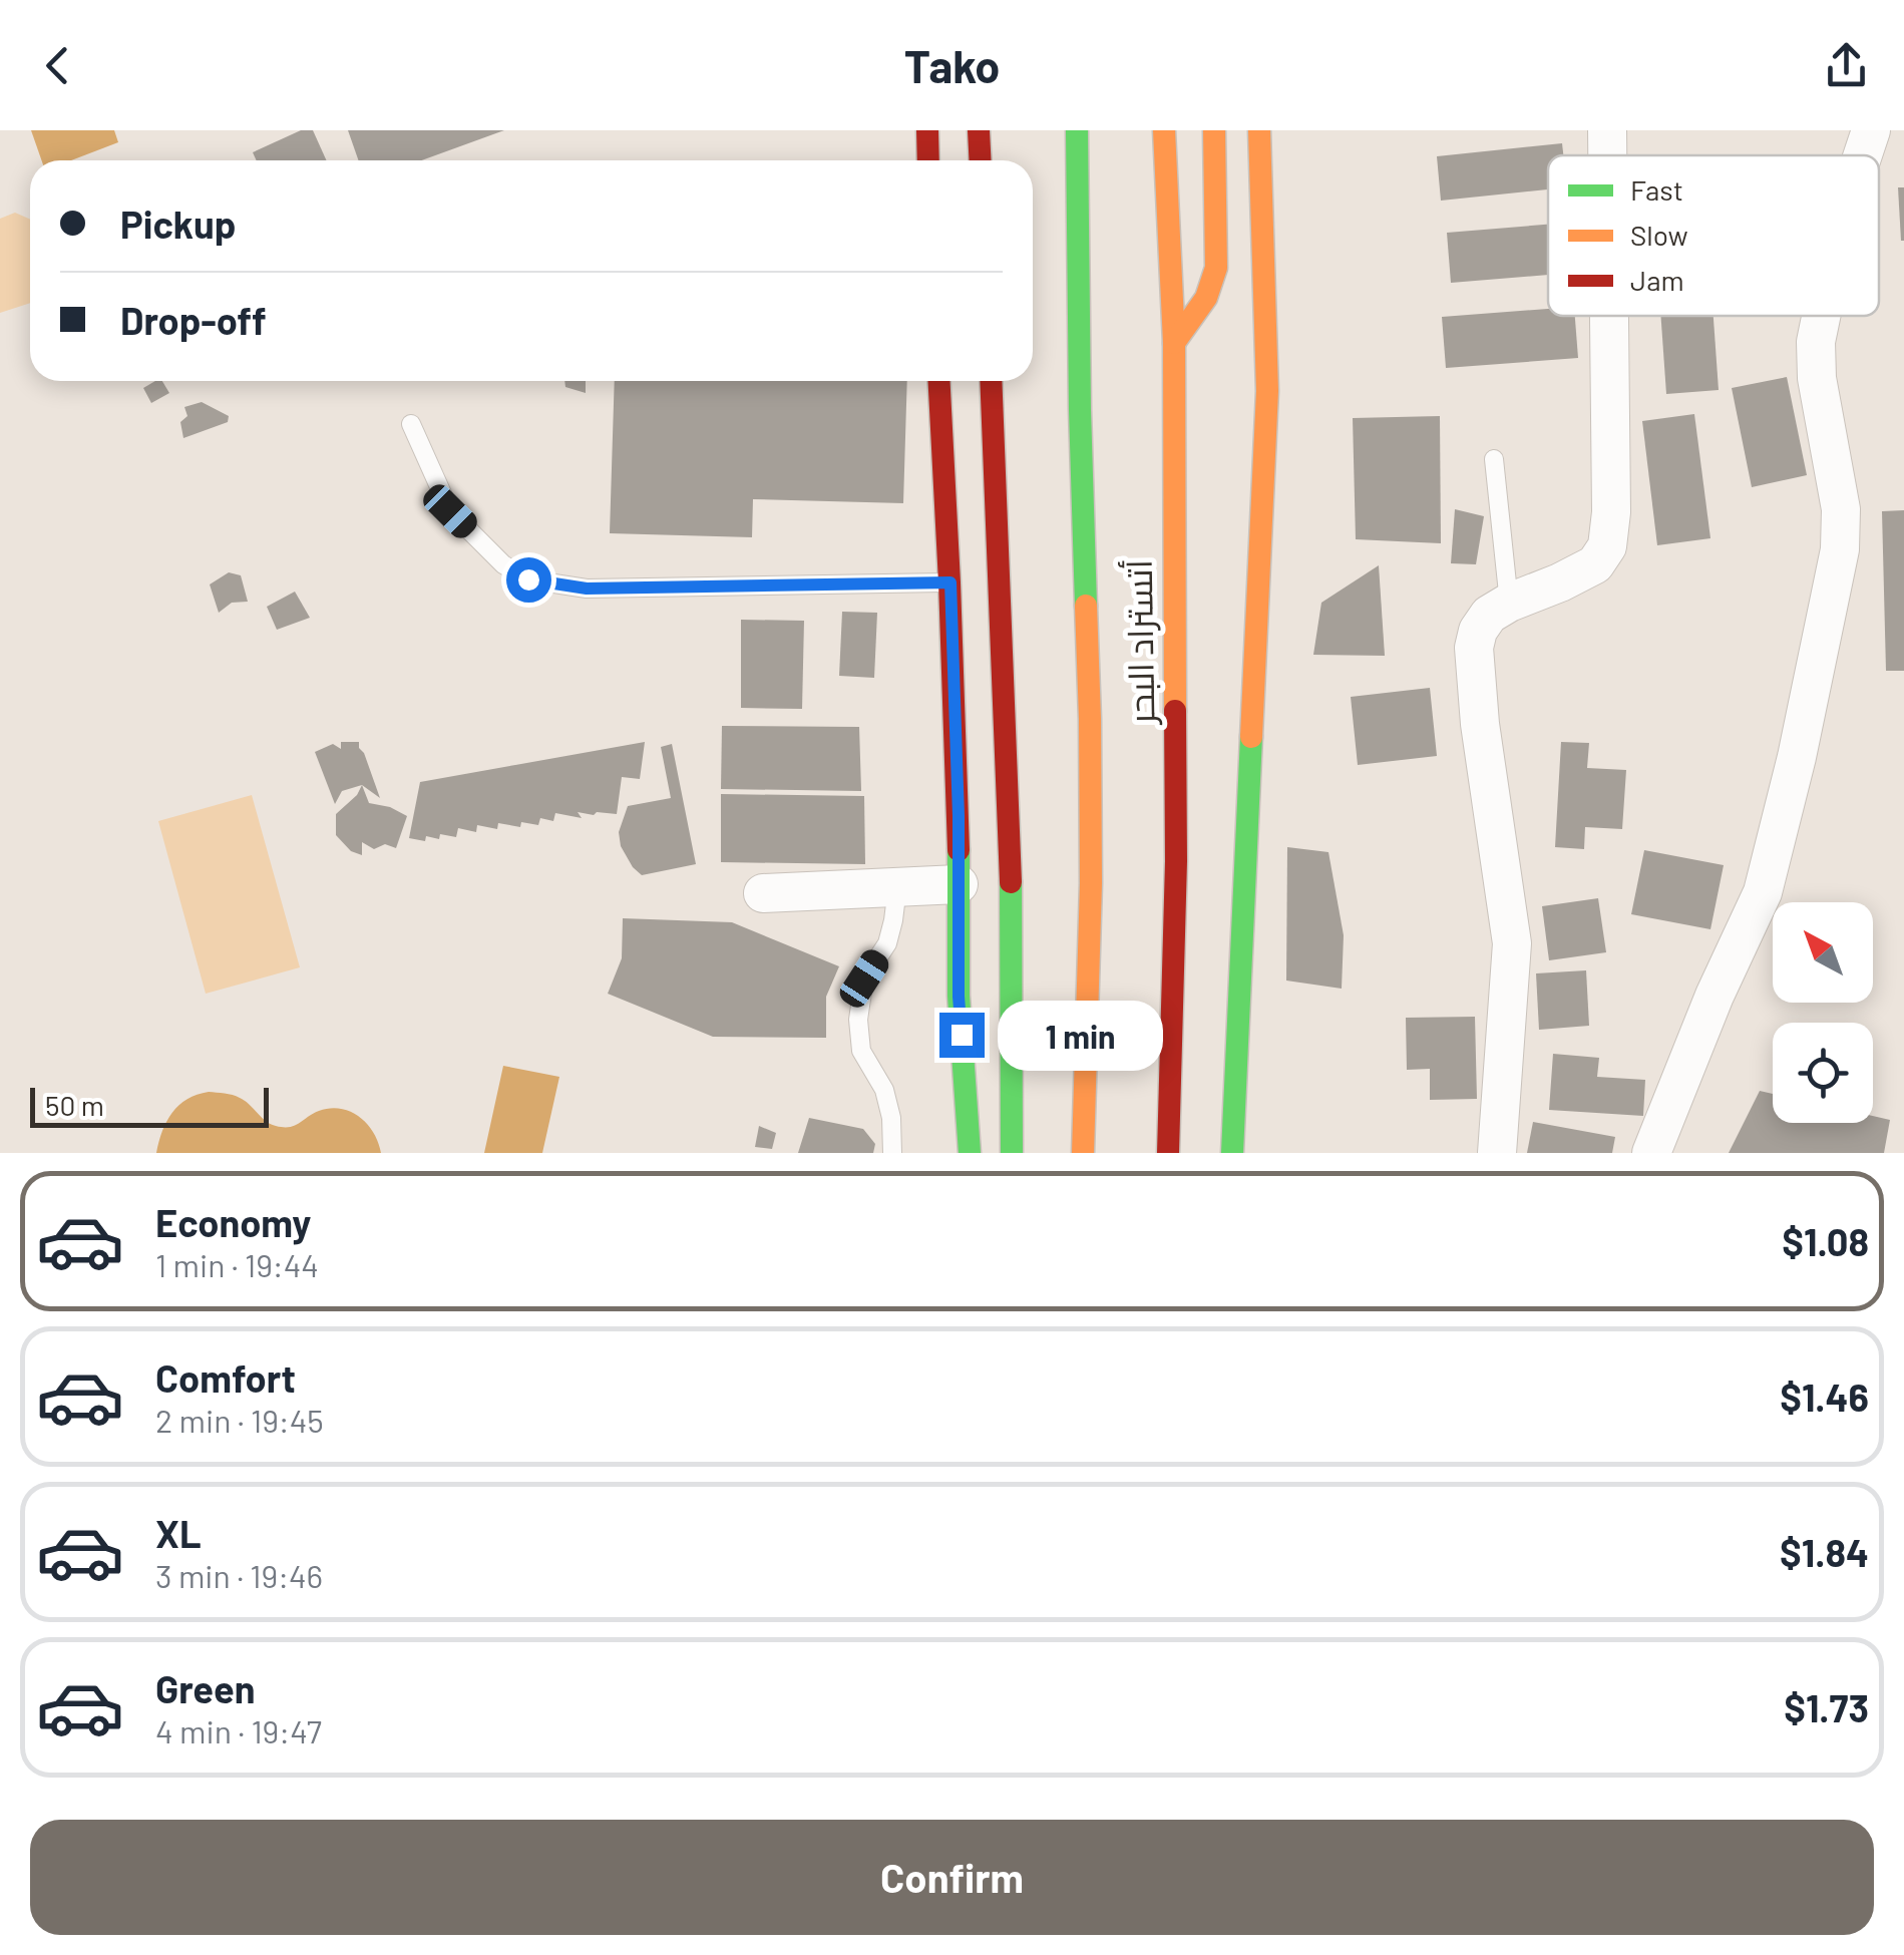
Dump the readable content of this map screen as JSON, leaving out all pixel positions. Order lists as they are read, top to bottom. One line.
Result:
{"streets":{"main road":["أتستراد البحر"]},"legend":["Fast","Slow","Jam"],"scale_bar":"50 m","north":"top left","page":{"header":"Tako","banner":["Pickup","Drop-off"],"bubble":"1 min","scale":"50 m","list":[{"name":"Economy","note":"1 min · 19:44","value":"$1.08"},{"name":"Comfort","note":"2 min · 19:45","value":"$1.46"},{"name":"XL","note":"3 min · 19:46","value":"$1.84"},{"name":"Green","note":"4 min · 19:47","value":"$1.73"}],"buttons":"Confirm"}}
